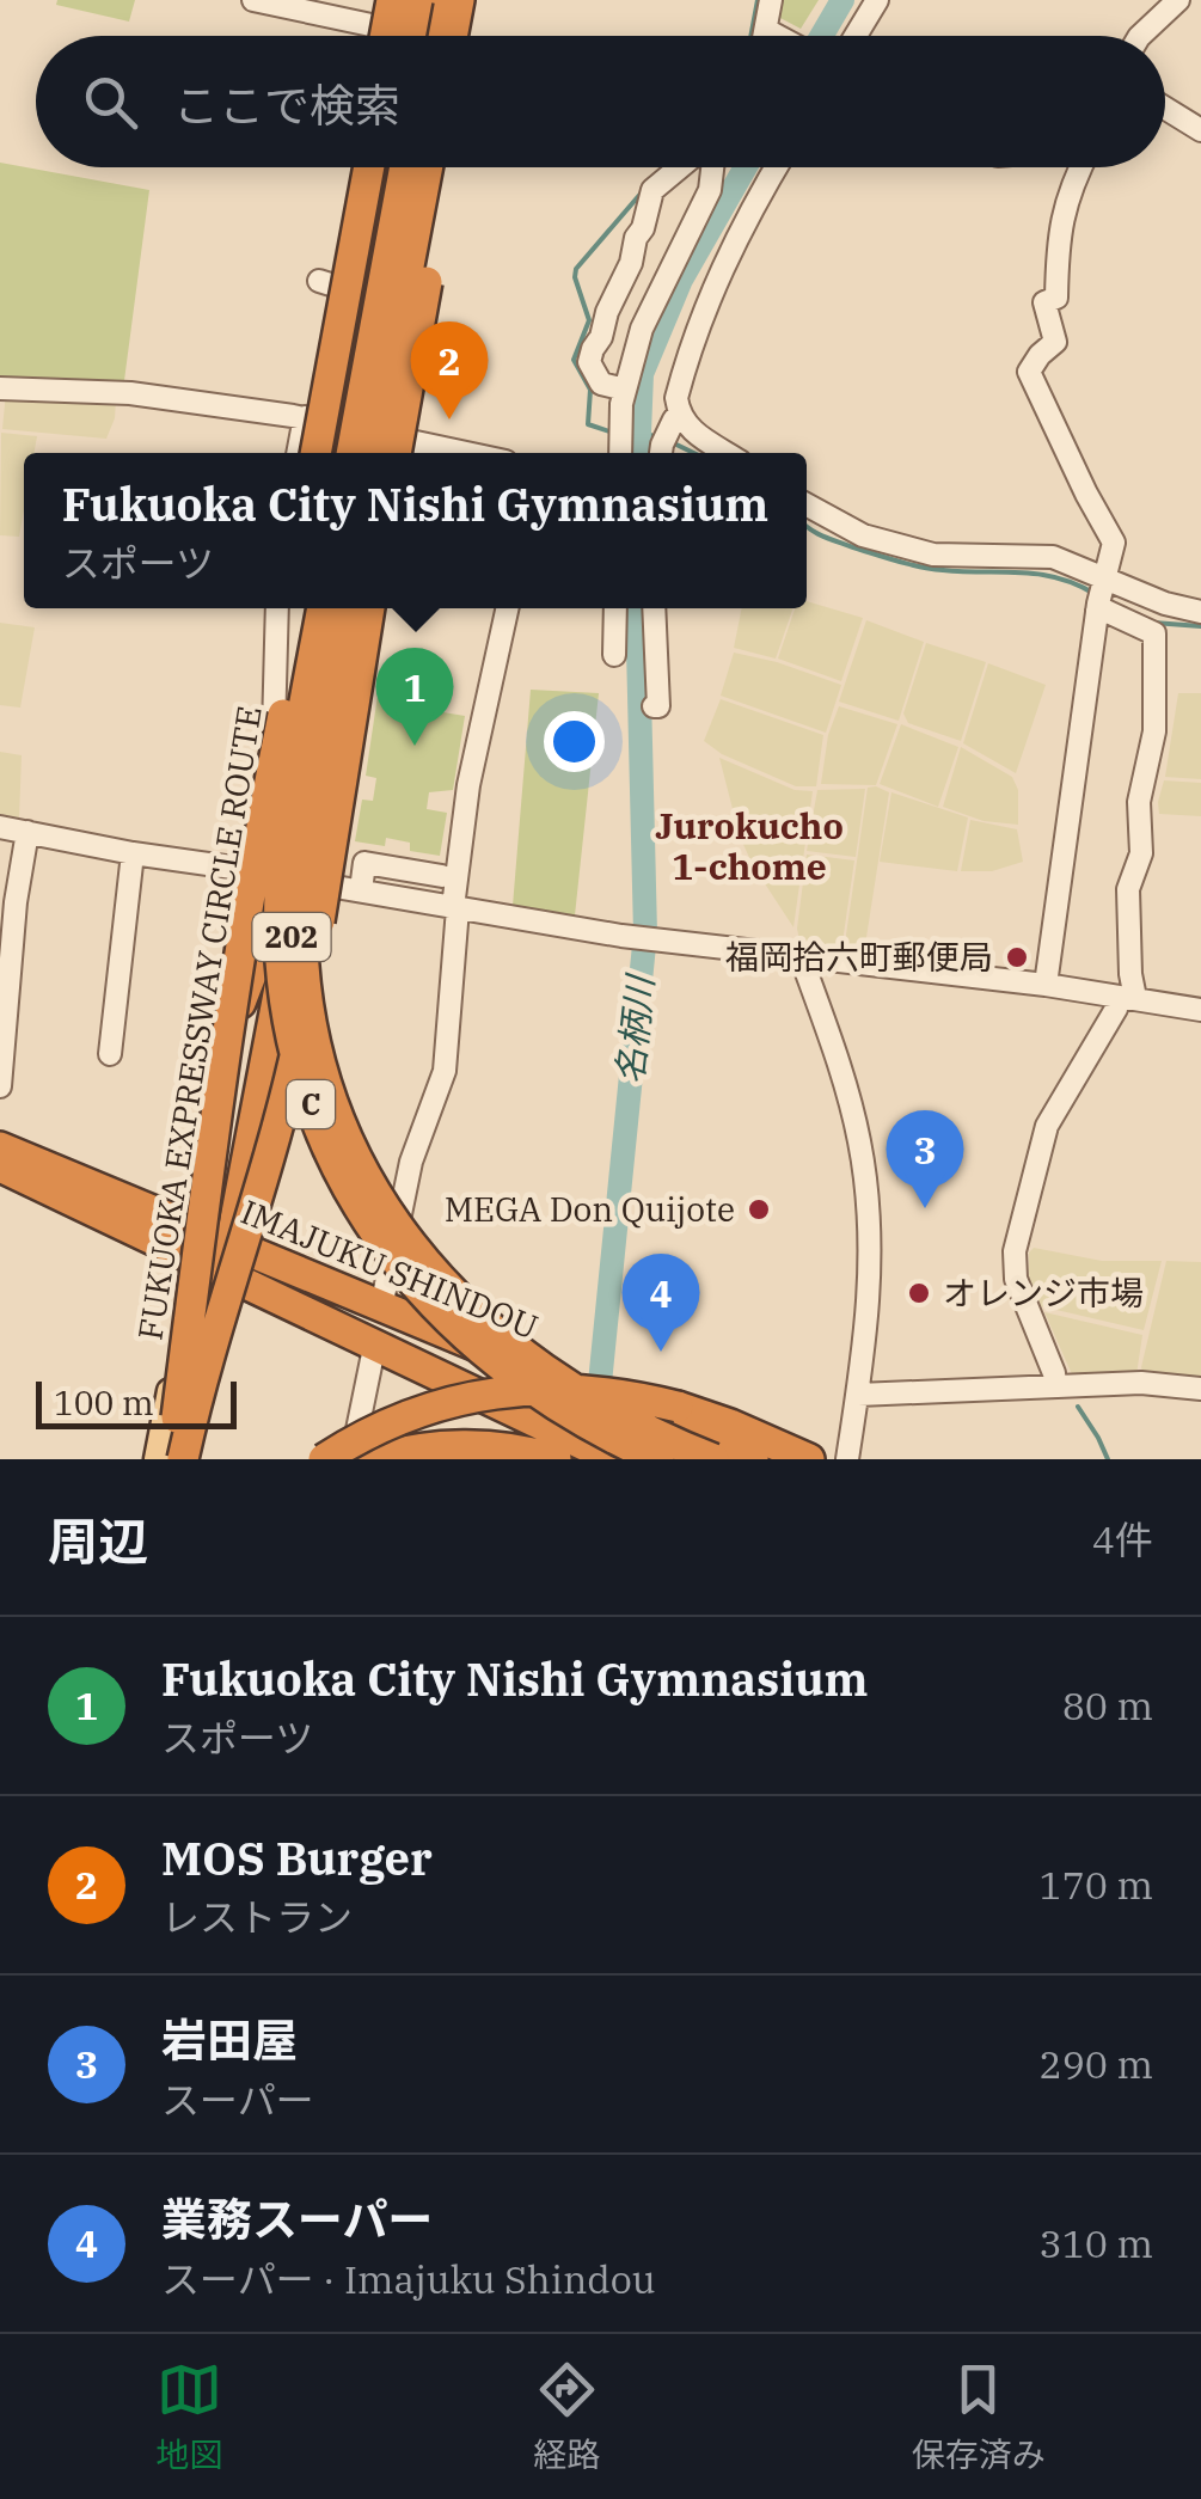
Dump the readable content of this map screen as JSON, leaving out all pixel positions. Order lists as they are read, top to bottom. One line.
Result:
{"streets":{"highway":["202","FUKUOKA EXPRESSWAY CIRCLE ROUTE","C","IMAJUKU SHINDOU"]},"crossings":[["202","IMAJUKU SHINDOU"]],"districts":["Jurokucho 1-chome"],"water":["名柄川"],"places":["福岡拾六町郵便局","MEGA Don Quijote","オレンジ市場"],"scale_bar":"100 m","page":{"search":"ここで検索","pins":["2","1","3","4"],"popup":["Fukuoka City Nishi Gymnasium","スポーツ"],"scale":"100 m","heading":["周辺","4件"],"list":[{"mark":"1","name":"Fukuoka City Nishi Gymnasium","note":"スポーツ","value":"80 m"},{"mark":"2","name":"MOS Burger","note":"レストラン","value":"170 m"},{"mark":"3","name":"岩田屋","note":"スーパー","value":"290 m"},{"mark":"4","name":"業務スーパー","note":"スーパー · Imajuku Shindou","value":"310 m"}],"nav":["地図","経路","保存済み"]}}
